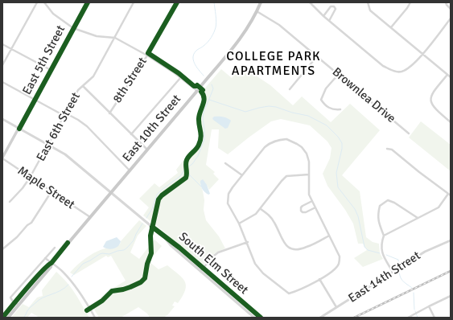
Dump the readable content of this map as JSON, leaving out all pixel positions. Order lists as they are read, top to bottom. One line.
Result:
{"streets":{"main road":["East 5th Street","East 10th Street"],"street":["8th Street","Brownlea Drive","East 6th Street","Maple Street","South Elm Street","East 14th Street"]},"crossings":[["East 5th Street","Maple Street"],["East 5th Street","South Elm Street"],["Brownlea Drive","East 10th Street"],["East 6th Street","Maple Street"],["East 6th Street","South Elm Street"],["East 10th Street","Maple Street"],["East 10th Street","South Elm Street"]],"districts":["COLLEGE PARK APARTMENTS"]}
